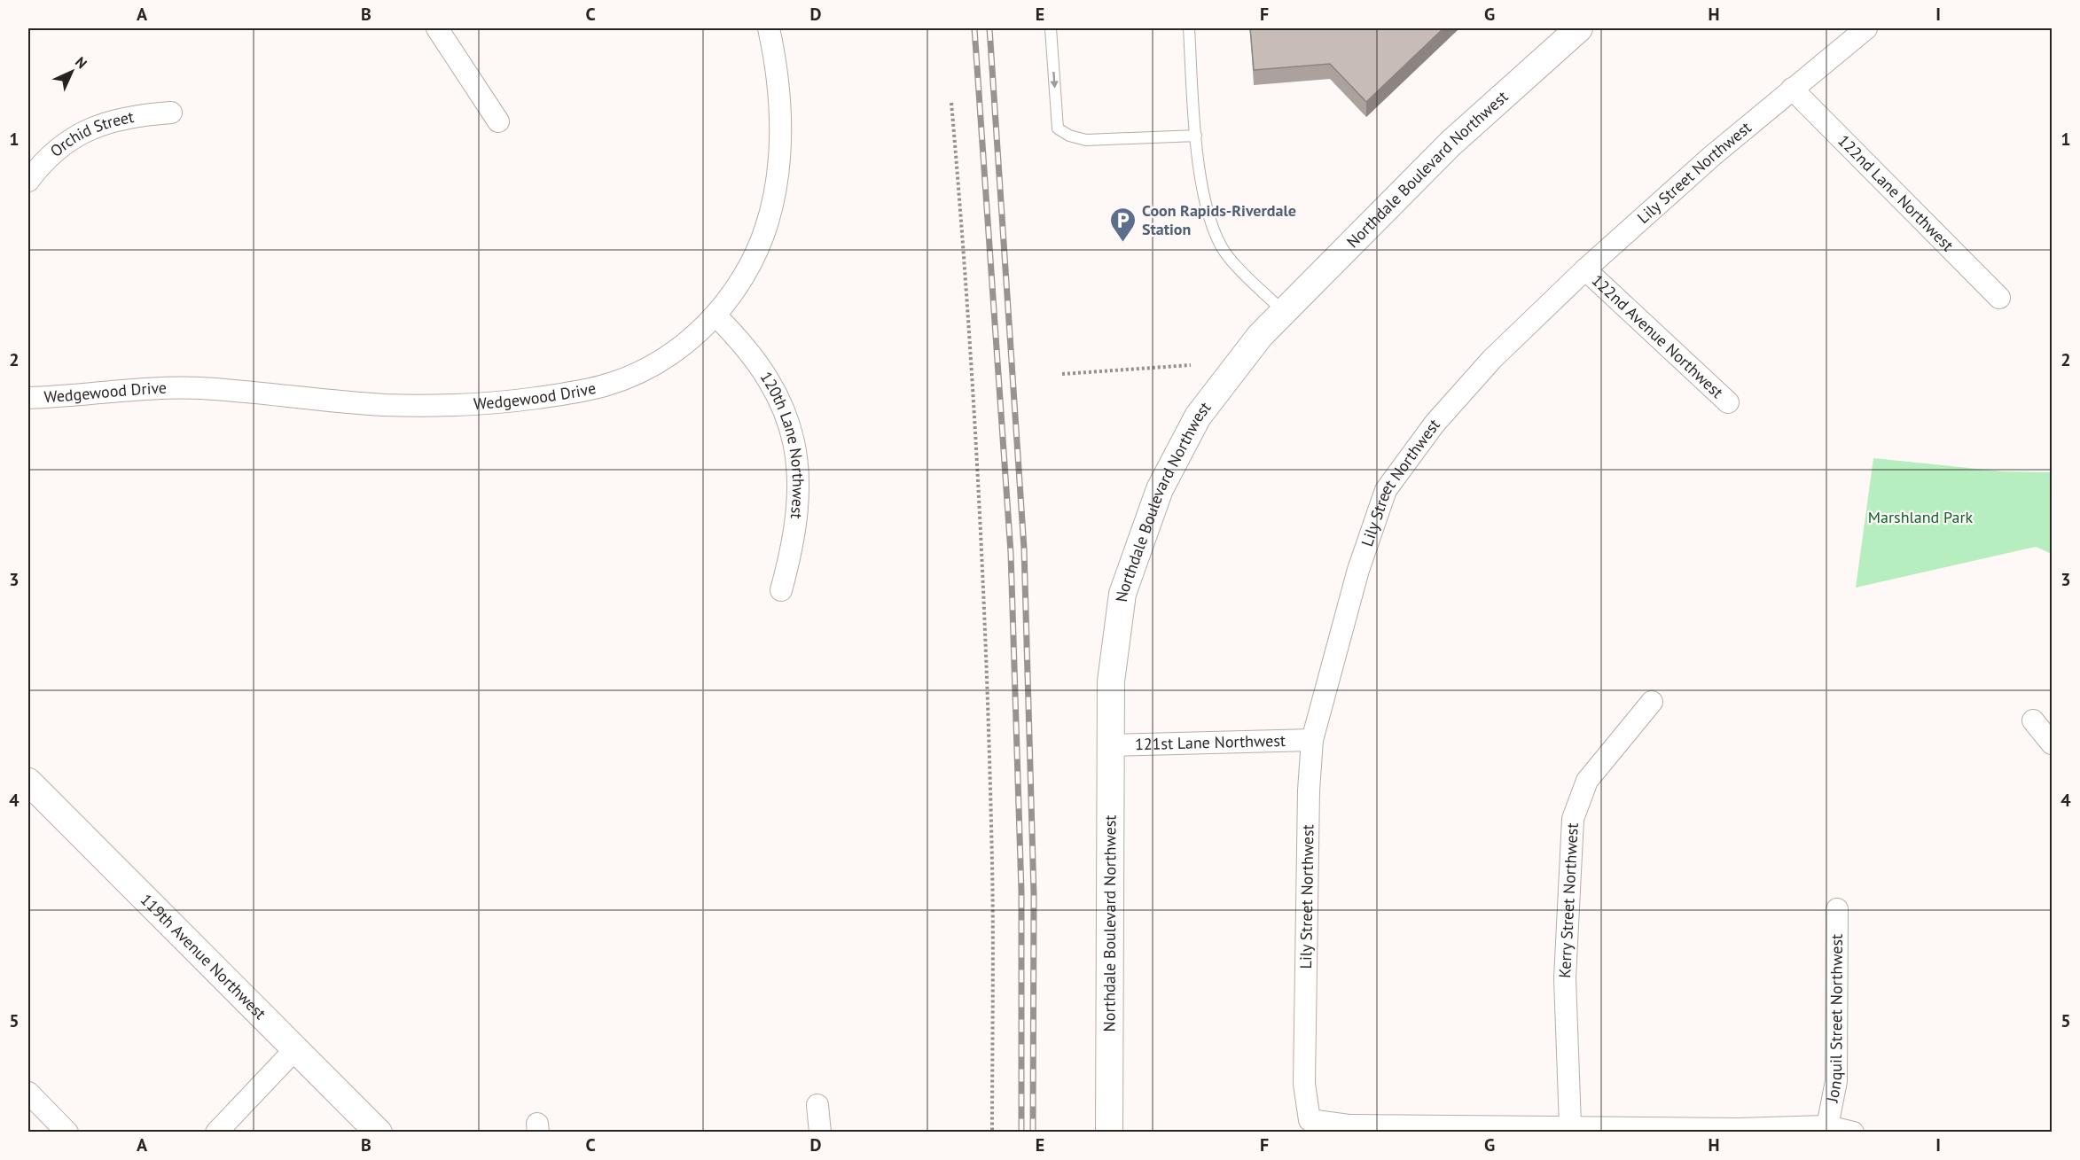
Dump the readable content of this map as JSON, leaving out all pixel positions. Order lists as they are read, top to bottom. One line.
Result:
{"streets":{"street":["Orchid Street","Northdale Boulevard Northwest","Lily Street Northwest","122nd Lane Northwest","122nd Avenue Northwest","Wedgewood Drive","120th Lane Northwest","121st Lane Northwest","Kerry Street Northwest","119th Avenue Northwest","Jonquil Street Northwest"]},"crossings":[["Northdale Boulevard Northwest","121st Lane Northwest"],["Lily Street Northwest","122nd Lane Northwest"],["Lily Street Northwest","122nd Avenue Northwest"],["Lily Street Northwest","121st Lane Northwest"],["Lily Street Northwest","Kerry Street Northwest"],["Wedgewood Drive","120th Lane Northwest"]],"parks":["Marshland Park"],"places":{"parking":["Coon Rapids-Riverdale Station"]},"north":"top right","grid":{"columns":["A","B","C","D","E","F","G","H","I"],"rows":["1","2","3","4","5"]}}
